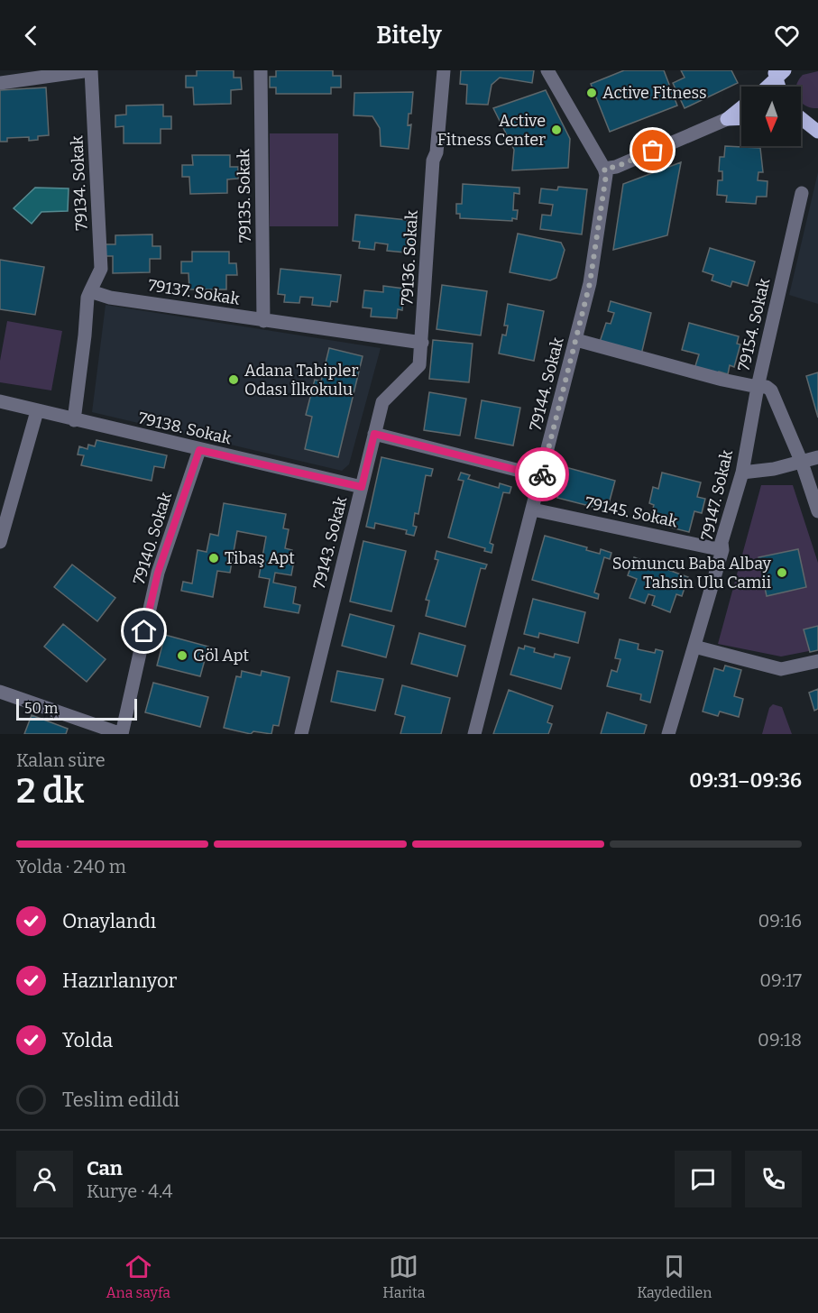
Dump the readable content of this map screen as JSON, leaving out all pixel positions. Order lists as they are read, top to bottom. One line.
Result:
{"streets":{"street":["79134. Sokak","79135. Sokak","79136. Sokak","79137. Sokak","79154. Sokak","79144. Sokak","79138. Sokak","79147. Sokak","79145. Sokak","79140. Sokak","79143. Sokak"]},"crossings":[["79134. Sokak","79137. Sokak"],["79135. Sokak","79137. Sokak"],["79136. Sokak","79137. Sokak"],["79136. Sokak","79143. Sokak"],["79154. Sokak","79147. Sokak"],["79144. Sokak","79145. Sokak"],["79138. Sokak","79140. Sokak"],["79138. Sokak","79143. Sokak"],["79147. Sokak","79145. Sokak"]],"places":["Active Fitness","Active Fitness Center","Adana Tabipler Odası İlkokulu","Tibaş Apt","Somuncu Baba Albay Tahsin Ulu Camii","Göl Apt"],"scale_bar":"50 m","north":"bottom","page":{"header":"Bitely","scale":"50 m","heading":["2 dk","Kalan süre","09:31–09:36"],"panel":["Can","Kurye · 4.4"],"bar":"Yolda · 240 m","list":[["Onaylandı","09:16"],["Hazırlanıyor","09:17"],["Yolda","09:18"],"Teslim edildi"],"tabs":["Ana sayfa","Harita","Kaydedilen"]}}
